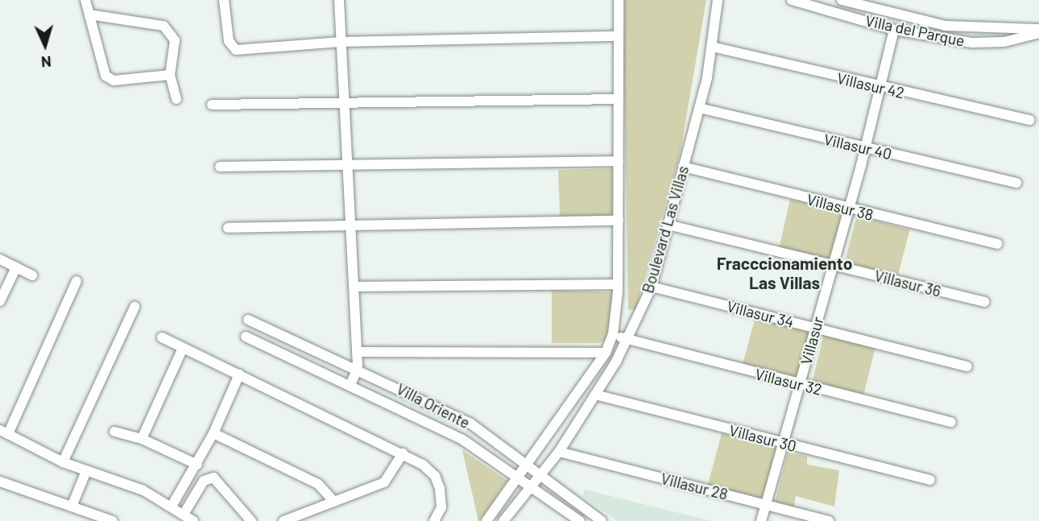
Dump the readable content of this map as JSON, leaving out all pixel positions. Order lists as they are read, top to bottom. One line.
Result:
{"streets":{"street":["Villa del Parque","Villasur 42","Villasur 40","Villasur 38","Boulevard Las Villas","Villasur 36","Villasur 34","Villasur","Villasur 32","Villa Oriente","Villasur 30","Villasur 28"]},"crossings":[["Villa del Parque","Villasur"],["Villasur 42","Boulevard Las Villas"],["Villasur 42","Villasur"],["Villasur 40","Boulevard Las Villas"],["Villasur 40","Villasur"],["Villasur 38","Boulevard Las Villas"],["Villasur 38","Villasur"],["Boulevard Las Villas","Villasur 36"],["Boulevard Las Villas","Villasur 34"],["Boulevard Las Villas","Villasur 32"],["Boulevard Las Villas","Villa Oriente"],["Boulevard Las Villas","Villasur 30"],["Boulevard Las Villas","Villasur 28"],["Villasur 36","Villasur"],["Villasur 34","Villasur"],["Villasur","Villasur 32"],["Villasur","Villasur 30"],["Villasur","Villasur 28"]],"districts":["Fracccionamiento Las Villas"],"north":"bottom"}
